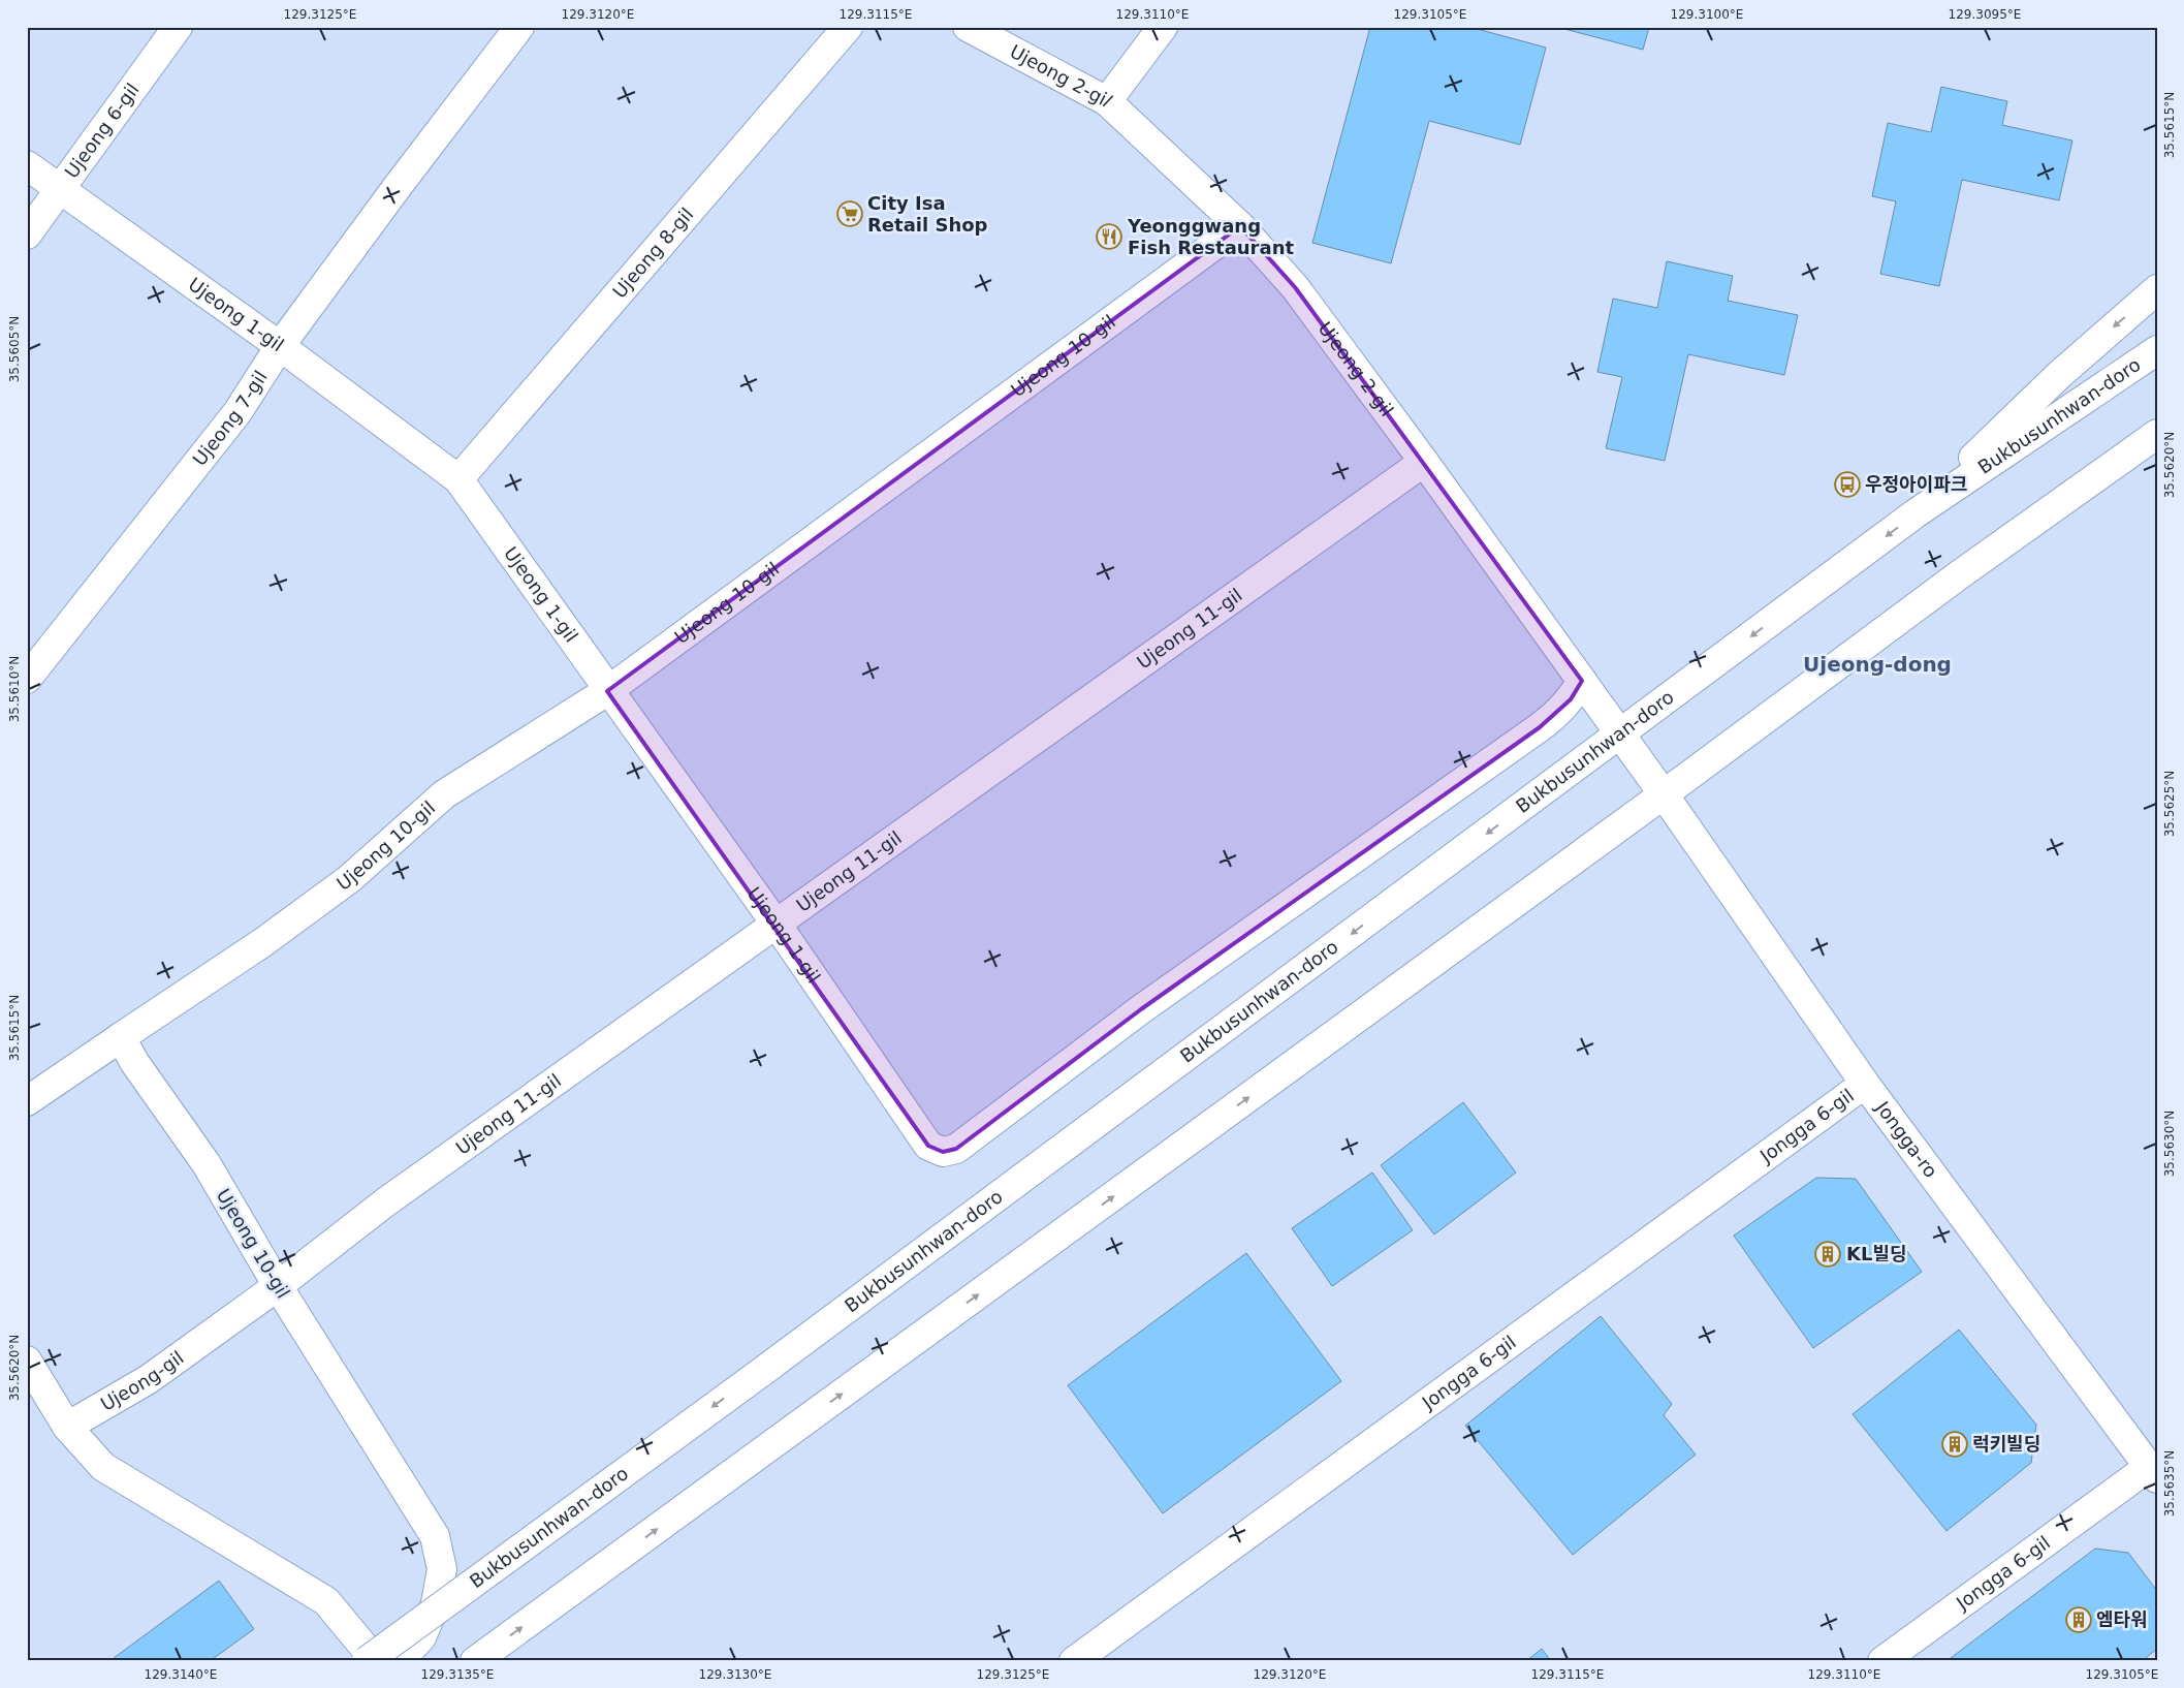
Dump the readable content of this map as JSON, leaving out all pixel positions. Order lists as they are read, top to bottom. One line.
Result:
{"streets":{"street":["Ujeong 2-gil","Ujeong 6-gil","Ujeong 8-gil","Ujeong 1-gil","Ujeong 10-gil","Bukbusunhwan-doro","Ujeong 7-gil","Ujeong 11-gil","Jongga 6-gil","Jongga-ro","Ujeong-gil"]},"crossings":[["Ujeong 2-gil","Ujeong 1-gil"],["Ujeong 2-gil","Ujeong 10-gil"],["Ujeong 2-gil","Bukbusunhwan-doro"],["Ujeong 2-gil","Ujeong 11-gil"],["Ujeong 2-gil","Jongga-ro"],["Ujeong 6-gil","Ujeong 1-gil"],["Ujeong 8-gil","Ujeong 1-gil"],["Ujeong 1-gil","Ujeong 10-gil"],["Ujeong 1-gil","Ujeong 7-gil"],["Ujeong 1-gil","Ujeong 11-gil"],["Ujeong 10-gil","Ujeong 11-gil"],["Ujeong 10-gil","Ujeong-gil"],["Ujeong 11-gil","Ujeong-gil"],["Jongga 6-gil","Jongga-ro"]],"districts":["Ujeong-dong"],"places":{"supermarket":["City Isa Retail Shop"],"restaurant":["Yeonggwang Fish Restaurant"],"bus stop":["우정아이파크"],"building":["KL빌딩","럭키빌딩","엠타워"]},"coordinates":["129.3125°E","129.3120°E","129.3115°E","129.3110°E","129.3105°E","129.3100°E","129.3095°E","35.5615°N","35.5605°N","35.5620°N","35.5610°N","35.5625°N","35.5630°N","35.5635°N","129.3140°E","129.3135°E","129.3130°E"]}
